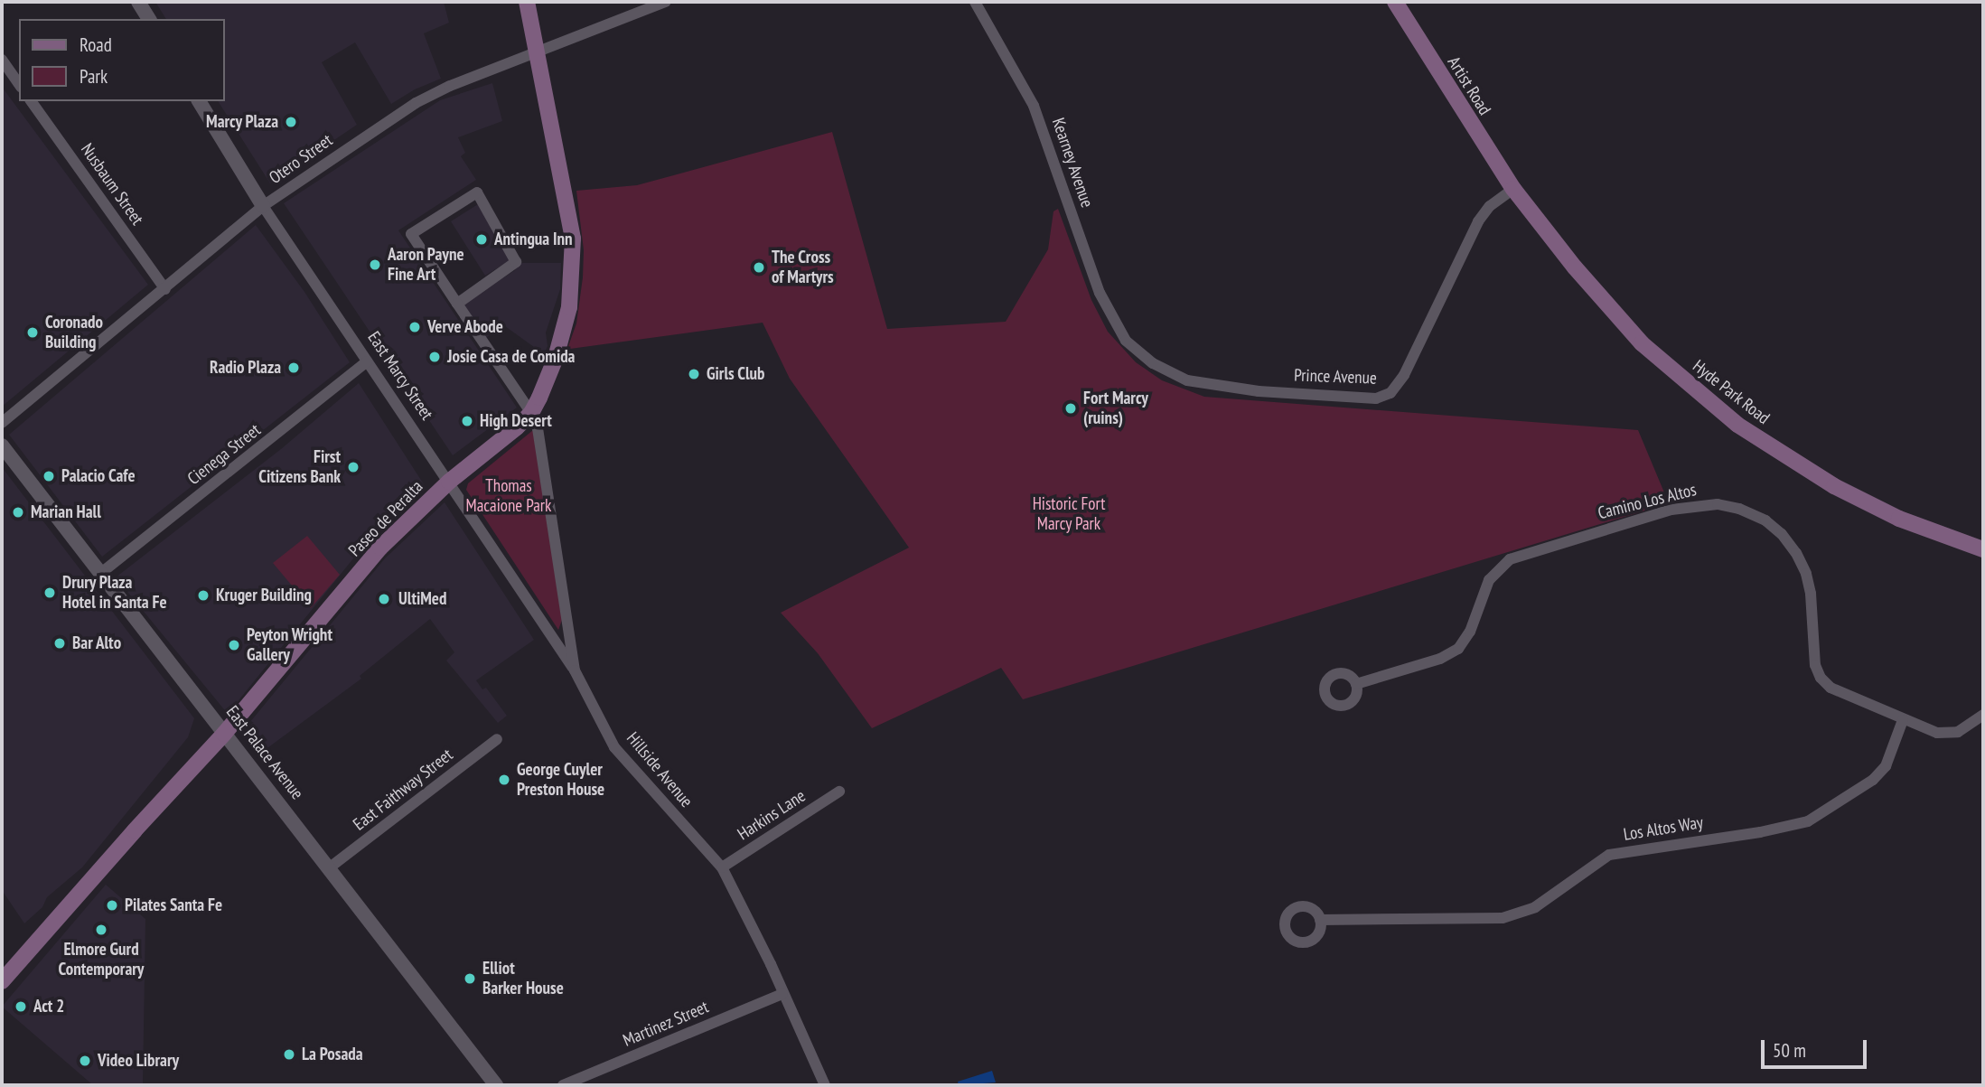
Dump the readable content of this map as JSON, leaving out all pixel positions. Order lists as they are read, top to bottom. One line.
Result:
{"streets":{"main road":["Artist Road","Hyde Park Road","Paseo de Peralta"],"street":["Otero Street","Kearney Avenue","Nusbaum Street","East Marcy Street","Prince Avenue","Cienega Street","Camino Los Altos","East Palace Avenue","Hillside Avenue","East Faithway Street","Harkins Lane","Los Altos Way","Martinez Street"]},"crossings":[["Artist Road","Prince Avenue"],["Artist Road","Hyde Park Road"],["Otero Street","Nusbaum Street"],["Otero Street","East Marcy Street"],["Otero Street","Paseo de Peralta"],["Kearney Avenue","Prince Avenue"],["East Marcy Street","Cienega Street"],["East Marcy Street","Paseo de Peralta"],["East Marcy Street","Hillside Avenue"],["Prince Avenue","Hyde Park Road"],["Cienega Street","East Palace Avenue"],["Camino Los Altos","Los Altos Way"],["Paseo de Peralta","East Palace Avenue"],["Paseo de Peralta","Hillside Avenue"],["East Palace Avenue","East Faithway Street"],["Hillside Avenue","Harkins Lane"],["Hillside Avenue","Martinez Street"]],"parks":["Thomas Macaione Park","Historic Fort Marcy Park"],"places":["Marcy Plaza","Antingua Inn","Aaron Payne Fine Art","The Cross of Martyrs","Verve Abode","Coronado Building","Josie Casa de Comida","Radio Plaza","Girls Club","Fort Marcy (ruins)","High Desert","First Citizens Bank","Palacio Cafe","Marian Hall","Drury Plaza Hotel in Santa Fe","Kruger Building","UltiMed","Bar Alto","Peyton Wright Gallery","George Cuyler Preston House","Pilates Santa Fe","Elmore Gurd Contemporary","Elliot Barker House","Act 2","La Posada","Video Library"],"legend":["Road","Park"],"scale_bar":"50 m"}
